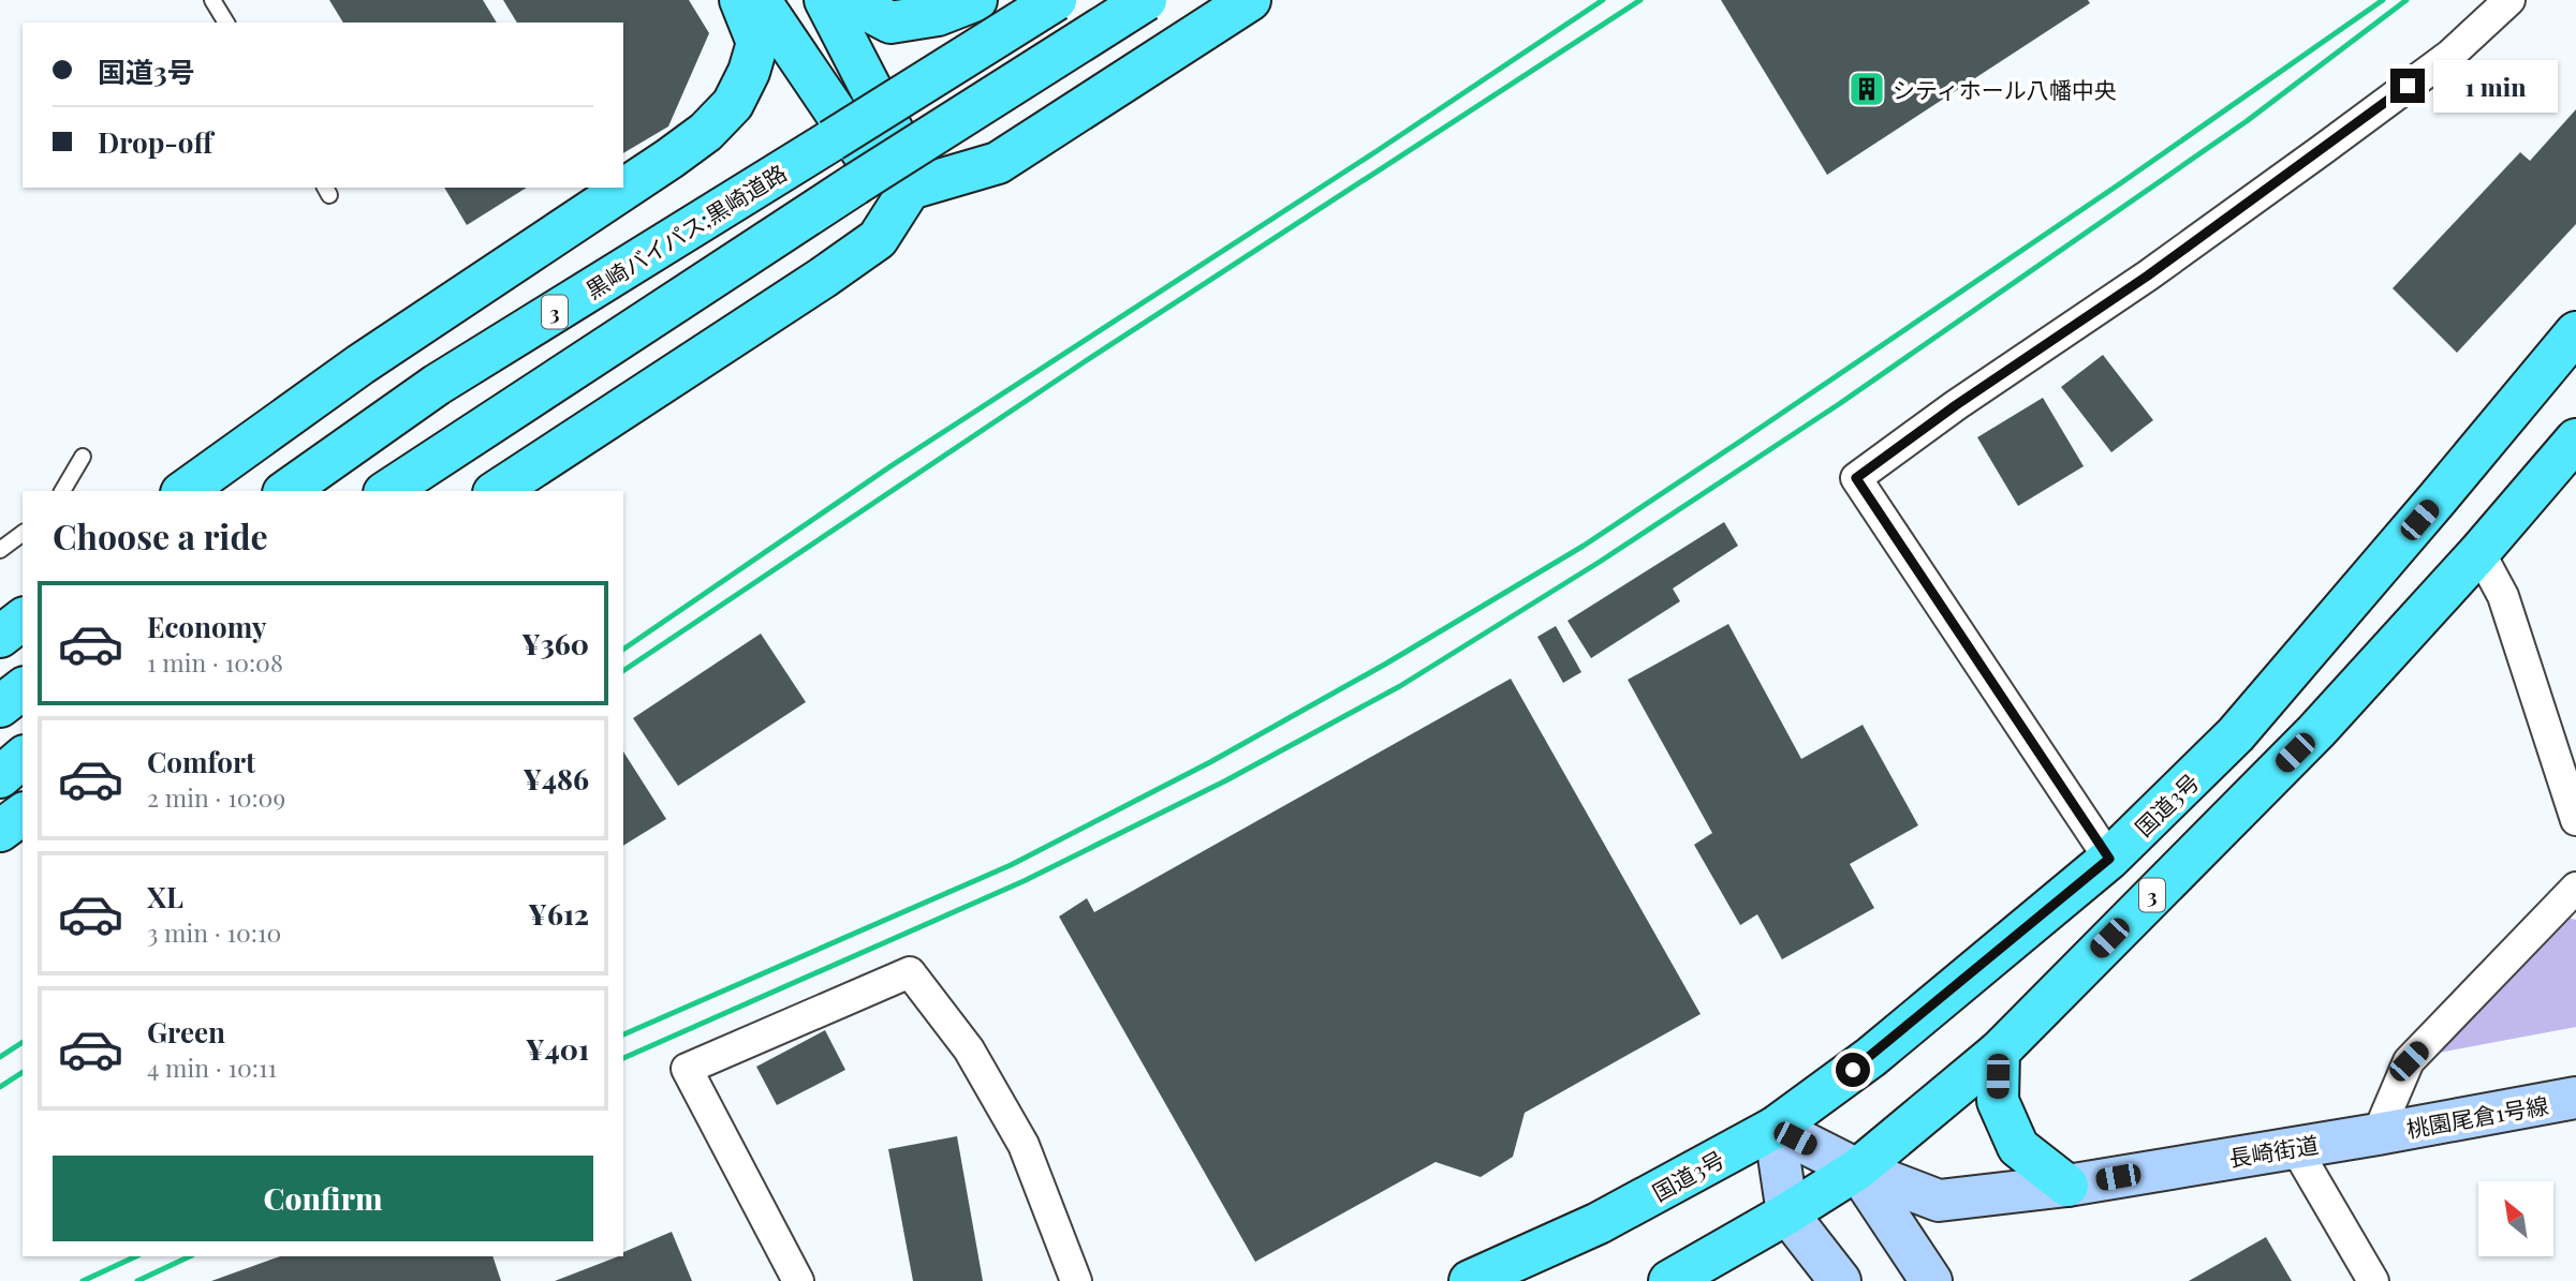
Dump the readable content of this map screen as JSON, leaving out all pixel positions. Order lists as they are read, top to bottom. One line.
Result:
{"streets":{"highway":["黒崎バイパス;黒崎道路","3","国道3号"],"street":["桃園尾倉1号線","長崎街道"]},"crossings":[["3","長崎街道"],["国道3号","長崎街道"],["桃園尾倉1号線","長崎街道"]],"places":{"building":["シティホール八幡中央"]},"north":"top left","page":{"banner":["国道3号","Drop-off"],"bubble":"1 min","heading":"Choose a ride","list":[{"name":"Economy","note":"1 min · 10:08","value":"¥360"},{"name":"Comfort","note":"2 min · 10:09","value":"¥486"},{"name":"XL","note":"3 min · 10:10","value":"¥612"},{"name":"Green","note":"4 min · 10:11","value":"¥401"}],"buttons":"Confirm"}}
